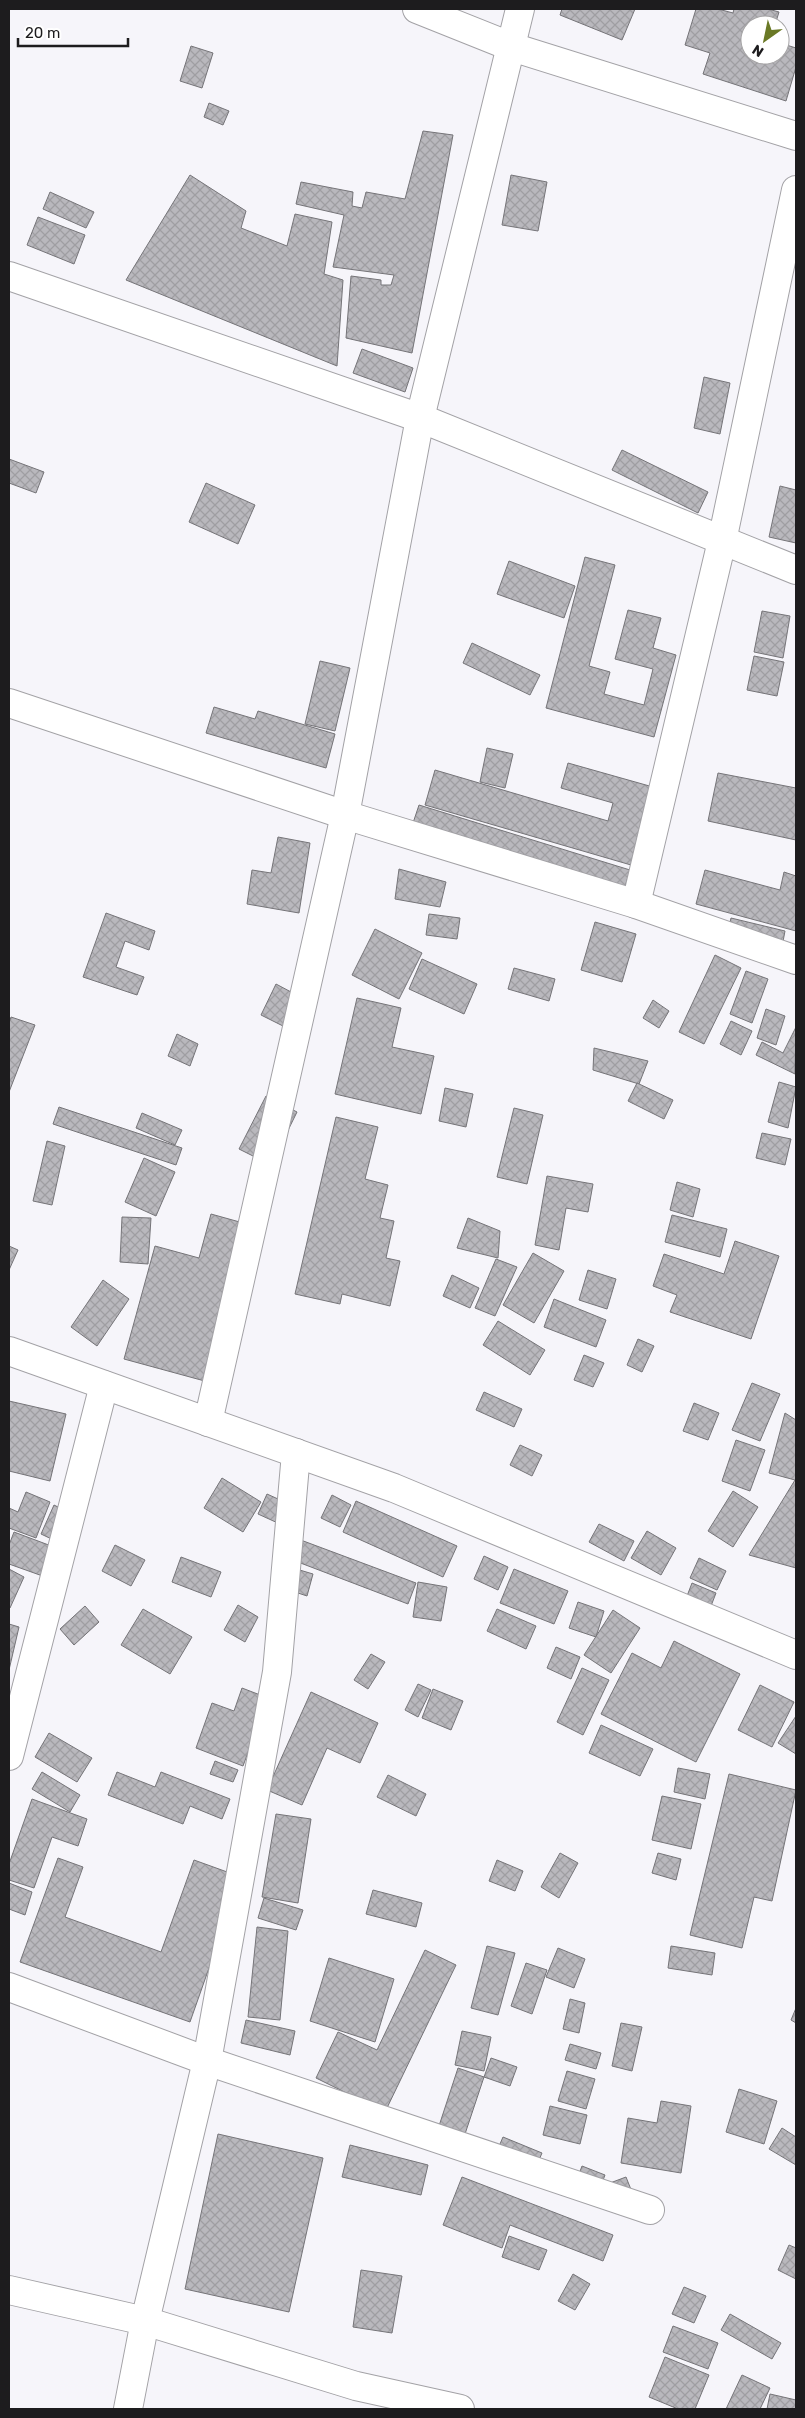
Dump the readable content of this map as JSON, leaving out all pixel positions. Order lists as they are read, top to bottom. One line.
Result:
{"scale_bar":"20 m","north":"bottom left"}
